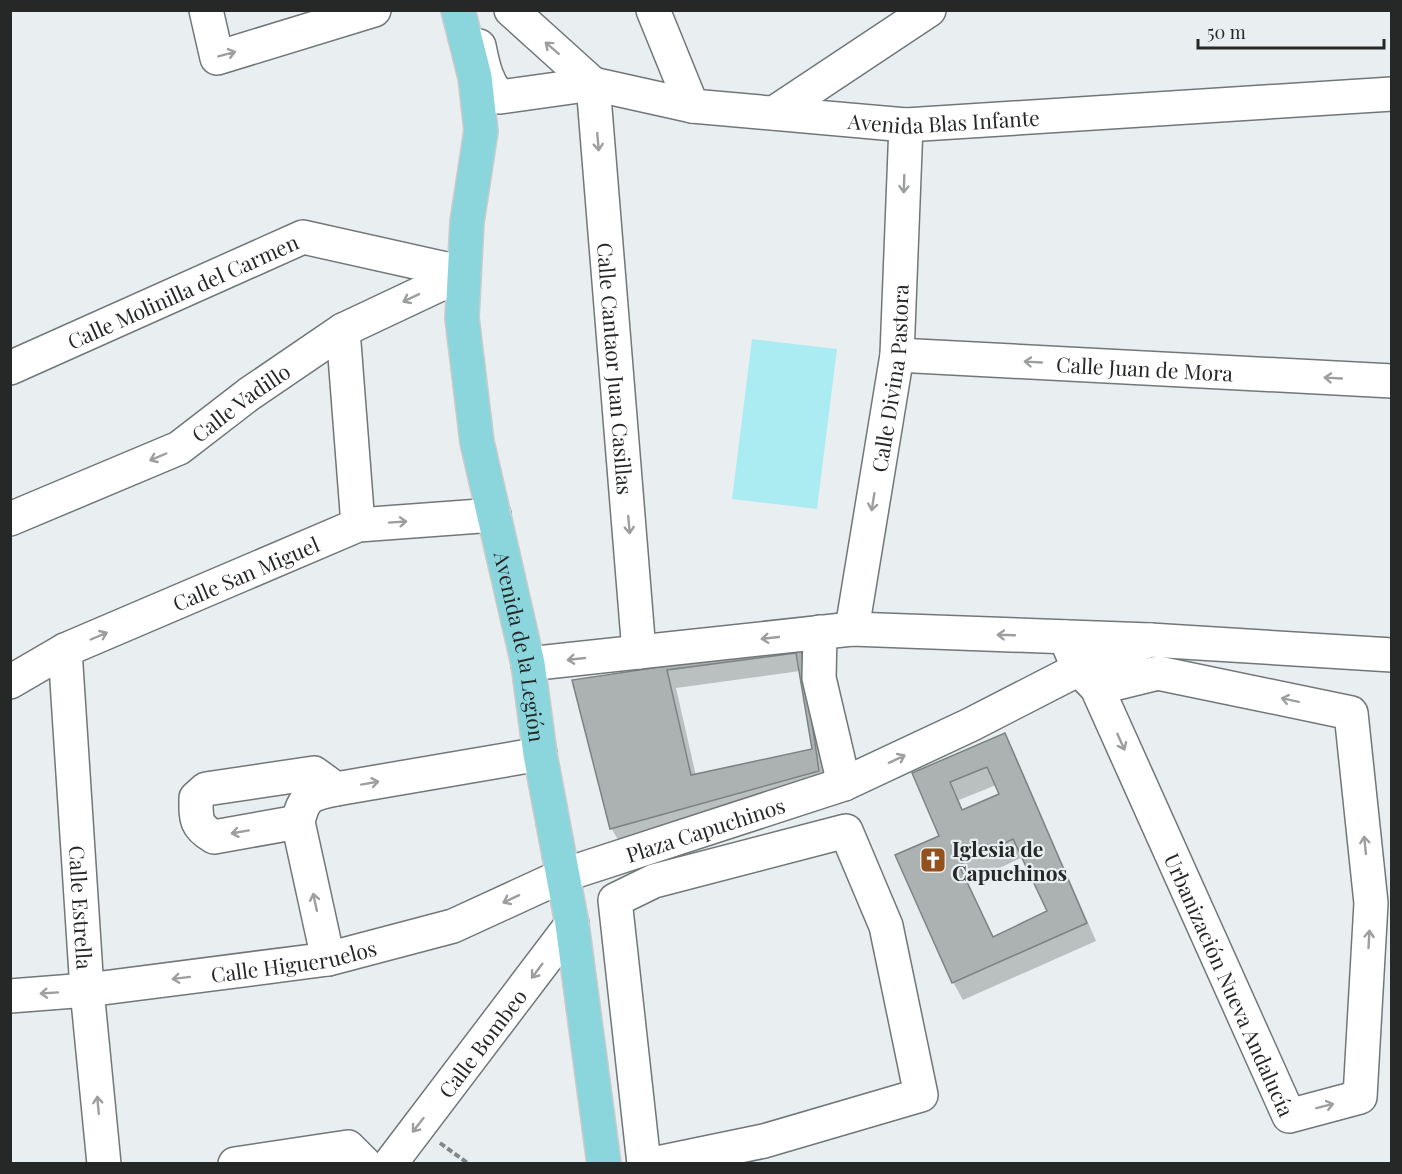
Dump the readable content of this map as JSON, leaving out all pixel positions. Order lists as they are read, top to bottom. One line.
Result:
{"streets":{"main road":["Avenida de la Legión"],"street":["Avenida Blas Infante","Calle Molinilla del Carmen","Calle Cantaor Juan Casillas","Calle Juan de Mora","Calle Divina Pastora","Calle Vadillo","Calle San Miguel","Plaza Capuchinos","Calle Estrella","Calle Higueruelos","Urbanización Nueva Andalucía","Calle Bombeo"]},"crossings":[["Avenida Blas Infante","Calle Cantaor Juan Casillas"],["Avenida Blas Infante","Calle Divina Pastora"],["Avenida Blas Infante","Avenida de la Legión"],["Calle Molinilla del Carmen","Calle Vadillo"],["Calle Molinilla del Carmen","Avenida de la Legión"],["Calle Juan de Mora","Calle Divina Pastora"],["Calle Vadillo","Avenida de la Legión"],["Calle San Miguel","Avenida de la Legión"],["Calle San Miguel","Calle Estrella"],["Avenida de la Legión","Plaza Capuchinos"],["Avenida de la Legión","Calle Higueruelos"],["Avenida de la Legión","Calle Bombeo"],["Plaza Capuchinos","Calle Higueruelos"],["Plaza Capuchinos","Urbanización Nueva Andalucía"],["Calle Estrella","Calle Higueruelos"]],"one_way":["Calle Divina Pastora","Calle Vadillo","Calle Bombeo"],"places":{"church":["Iglesia de Capuchinos"]},"scale_bar":"50 m"}
